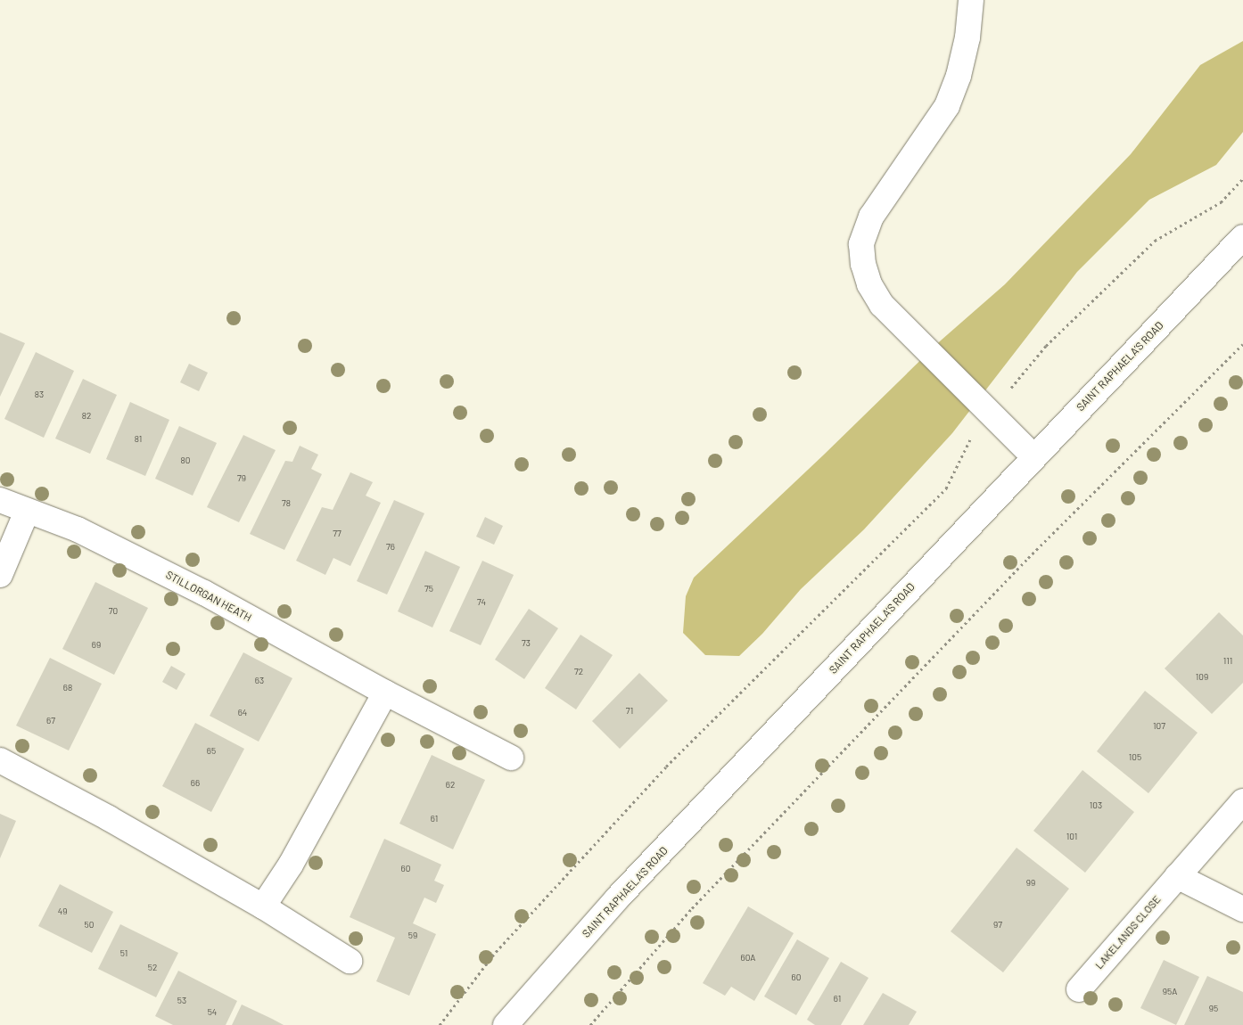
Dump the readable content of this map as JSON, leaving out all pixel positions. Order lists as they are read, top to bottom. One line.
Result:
{"streets":{"street":["SAINT RAPHAELA’S ROAD","STILLORGAN HEATH","LAKELANDS CLOSE"]},"house_numbers":["83","82","81","80","79","78","77","76","75","74","70","73","69","111","72","109","63","68","71","64","67","107","65","105","66","62","103","61","101","60","99","49","50","97","59","51","60A","52","60","95A","61","53","95","54"]}
